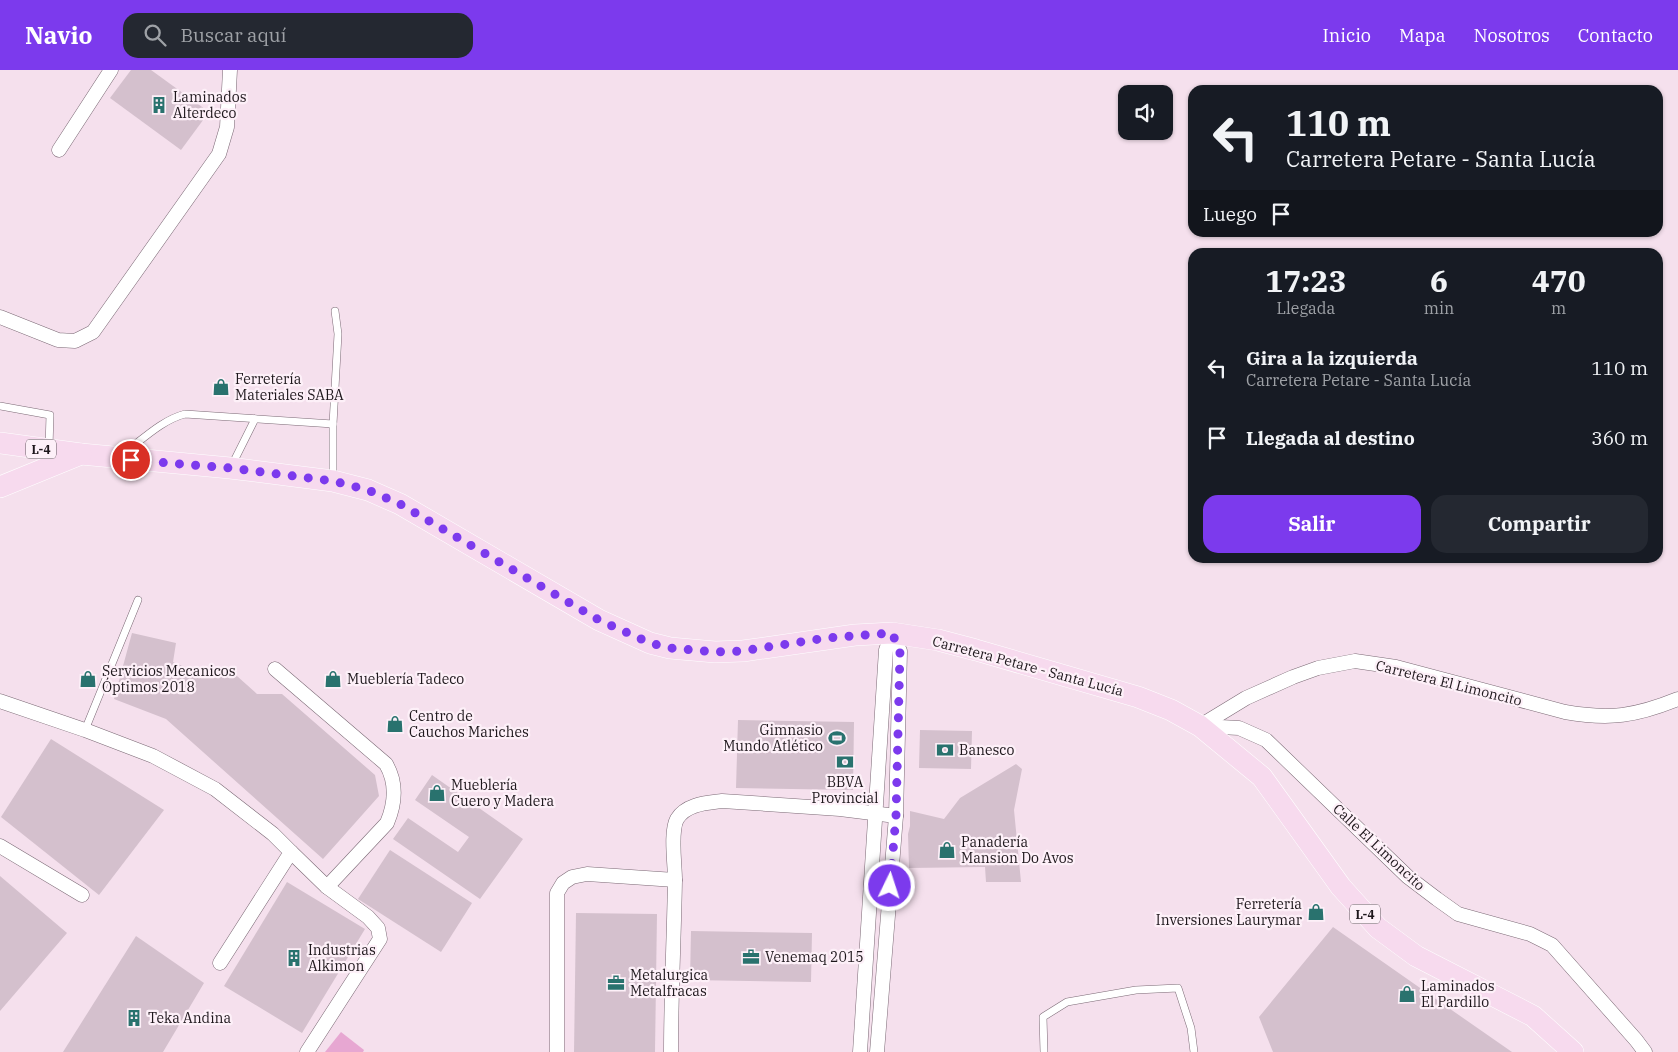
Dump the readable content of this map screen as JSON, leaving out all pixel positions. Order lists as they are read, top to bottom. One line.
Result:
{"streets":{"main road":["L-4","Carretera Petare - Santa Lucía"],"street":["Carretera El Limoncito","Calle El Limoncito"]},"crossings":[["Carretera Petare - Santa Lucía","Carretera El Limoncito"],["Carretera Petare - Santa Lucía","Calle El Limoncito"],["Carretera El Limoncito","Calle El Limoncito"]],"places":{"building":["Laminados Alterdeco","Industrias Alkimon","Teka Andina"],"shop":["Ferretería Materiales SABA","Servicios Mecanicos Óptimos 2018","Mueblería Tadeco","Centro de Cauchos Mariches","Mueblería Cuero y Madera","Panadería Mansion Do Avos","Ferretería Inversiones Laurymar","Laminados El Pardillo"],"sports":["Gimnasio Mundo Atlético"],"bank":["Banesco","BBVA Provincial"],"office":["Venemaq 2015","Metalurgica Metalfracas"]},"page":{"header":"Navio","search":"Buscar aquí","nav":["Inicio","Mapa","Nosotros","Contacto"],"turn":["110 m","Carretera Petare - Santa Lucía"],"then":"Luego","eta":["17:23","Llegada","6","min","470","m"],"list":[{"name":"Gira a la izquierda","note":"Carretera Petare - Santa Lucía","value":"110 m"},{"name":"Llegada al destino","value":"360 m"}],"buttons":["Salir","Compartir"]}}
